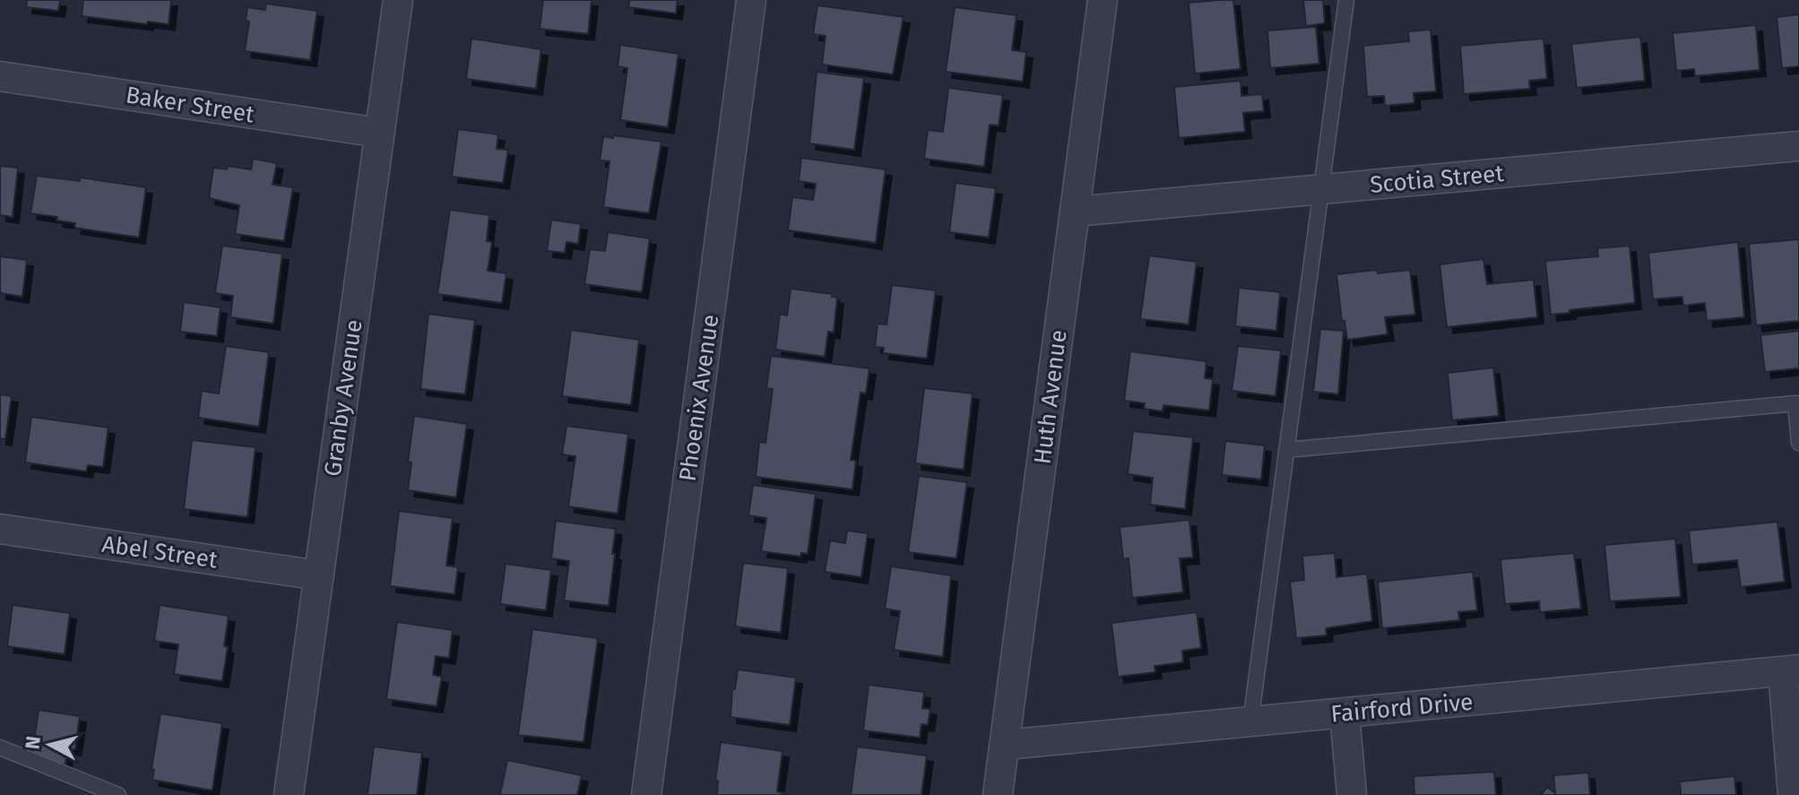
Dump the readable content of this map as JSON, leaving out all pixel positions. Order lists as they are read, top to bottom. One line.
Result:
{"streets":{"street":["Baker Street","Scotia Street","Huth Avenue","Granby Avenue","Phoenix Avenue","Abel Street","Fairford Drive"]},"crossings":[["Baker Street","Granby Avenue"],["Scotia Street","Huth Avenue"],["Huth Avenue","Fairford Drive"],["Granby Avenue","Abel Street"]],"north":"left"}
